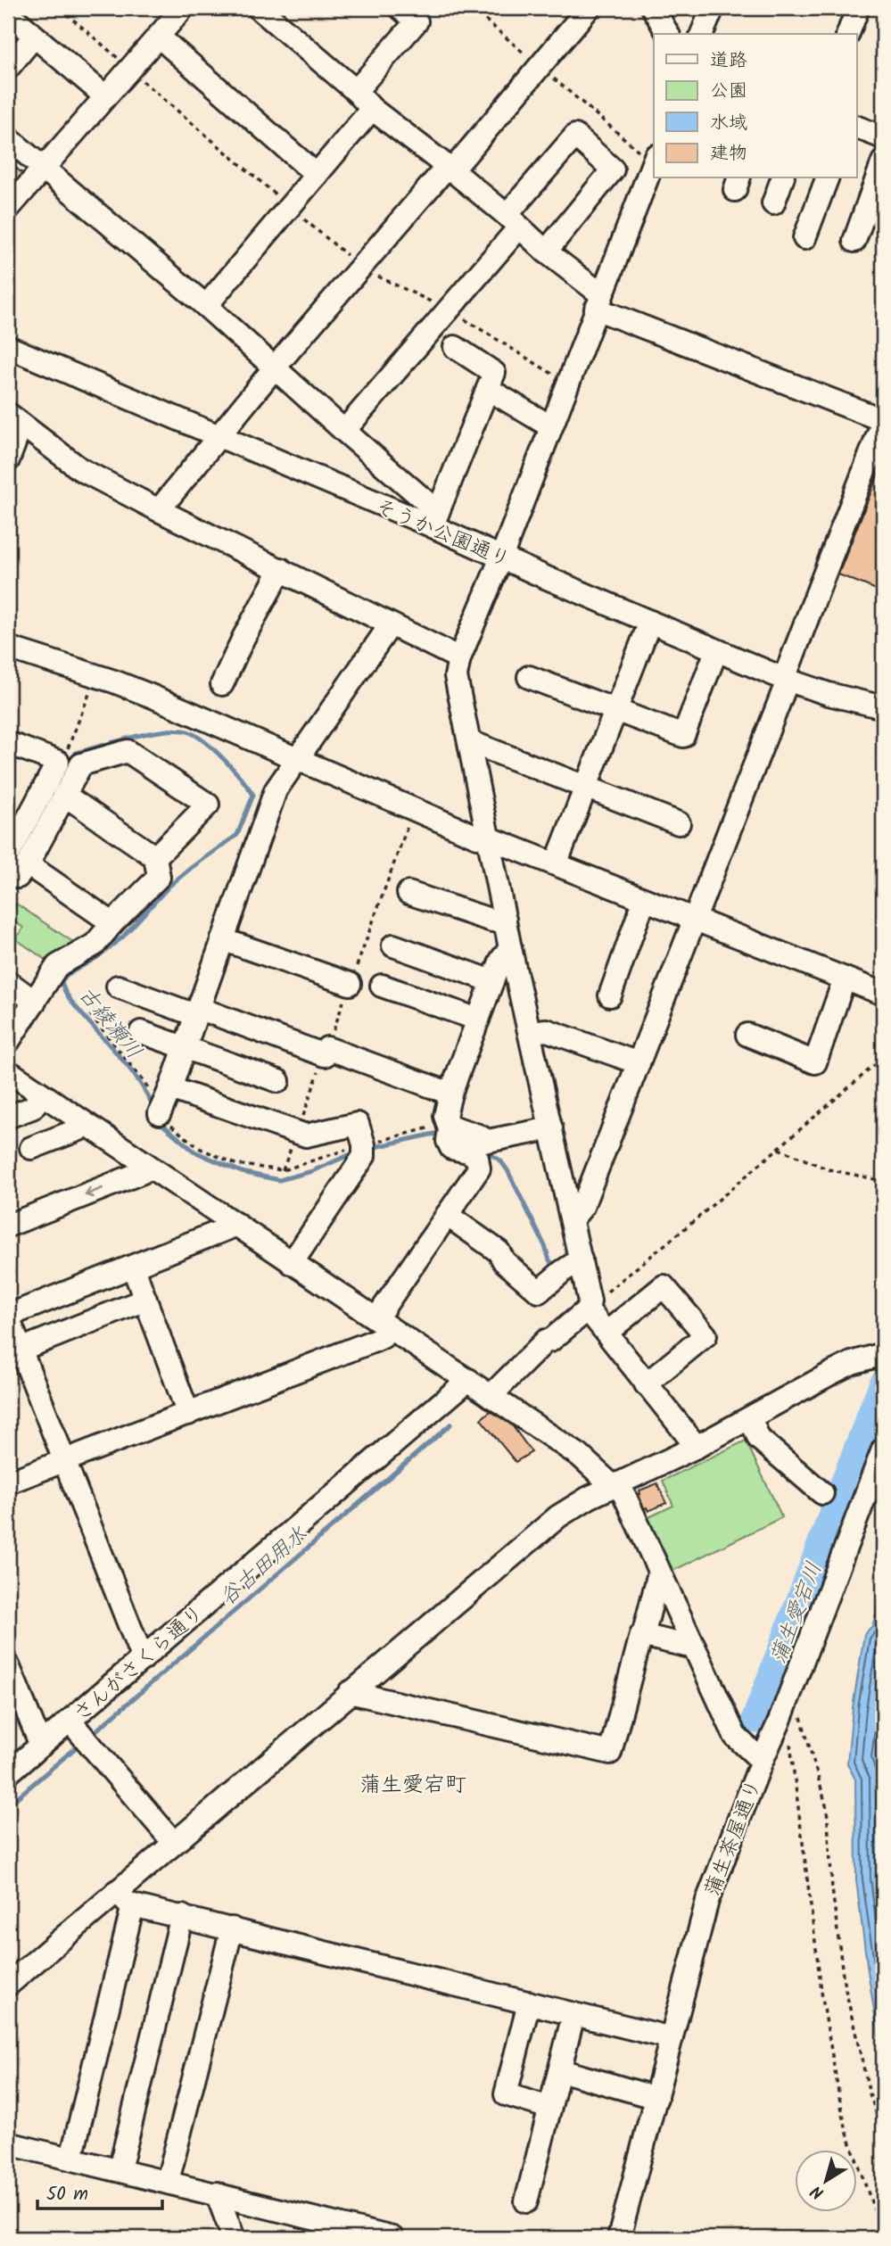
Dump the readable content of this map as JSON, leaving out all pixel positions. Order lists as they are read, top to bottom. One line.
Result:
{"streets":{"street":["そうか公園通り","さんがさくら通り","蒲生茶屋通り"]},"districts":["蒲生愛宕町"],"water":["古綾瀬川","谷古田用水","蒲生愛宕川"],"legend":["道路","公園","水域","建物"],"scale_bar":"50 m","north":"bottom left"}
